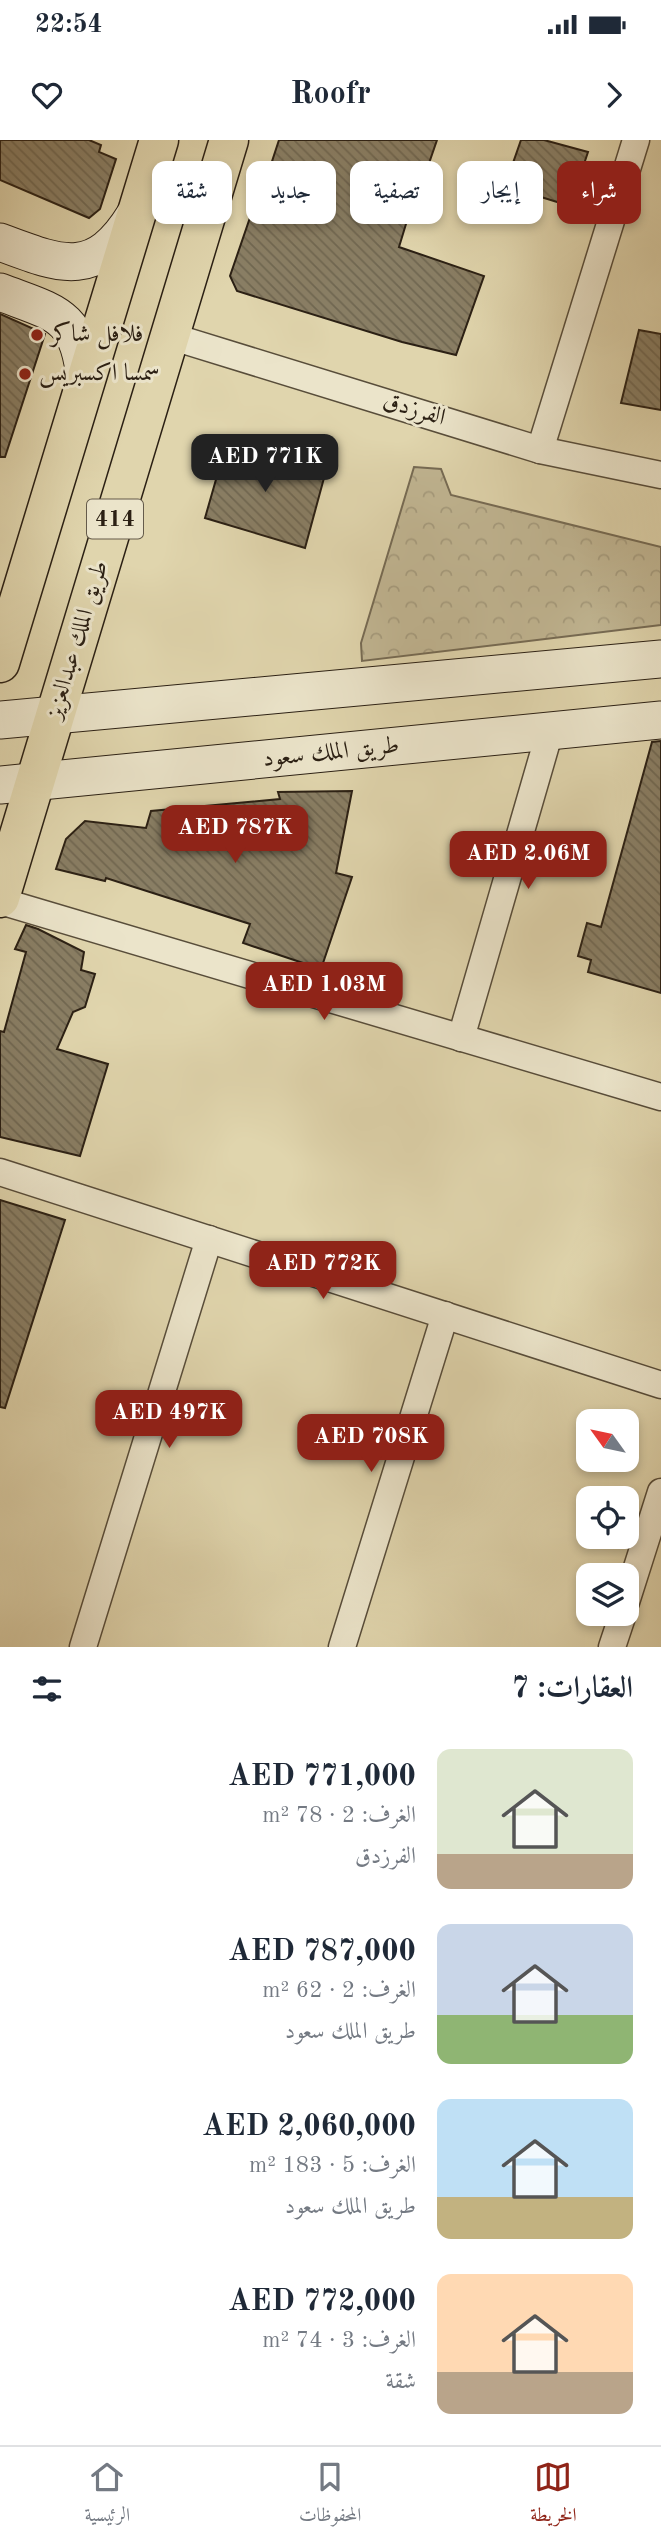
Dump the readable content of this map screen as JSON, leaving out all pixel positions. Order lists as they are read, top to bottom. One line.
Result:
{"streets":{"highway":["414","طريق الملك عبدالعزيز"],"street":["الفرزدق","طريق الملك سعود"]},"crossings":[["الفرزدق","طريق الملك عبدالعزيز"],["طريق الملك عبدالعزيز","طريق الملك سعود"]],"places":["فلافل شاكر","سمسا اكسبريس"],"north":"top left","page":{"status":"22:54","header":"Roofr","chip":["شراء","إيجار","تصفية","جديد","شقة"],"price":["AED 771K","AED 787K","AED 2.06M","AED 1.03M","AED 772K","AED 497K","AED 708K"],"heading":"العقارات: 7","list":[{"name":"AED 771,000","note":"الغرف: 2 · 78 m² · الفرزدق"},{"name":"AED 787,000","note":"الغرف: 2 · 62 m² · طريق الملك سعود"},{"name":"AED 2,060,000","note":"الغرف: 5 · 183 m² · طريق الملك سعود"},{"name":"AED 772,000","note":"الغرف: 3 · 74 m² · شقة"}],"tabs":["الخريطة","المحفوظات","الرئيسية"]}}
